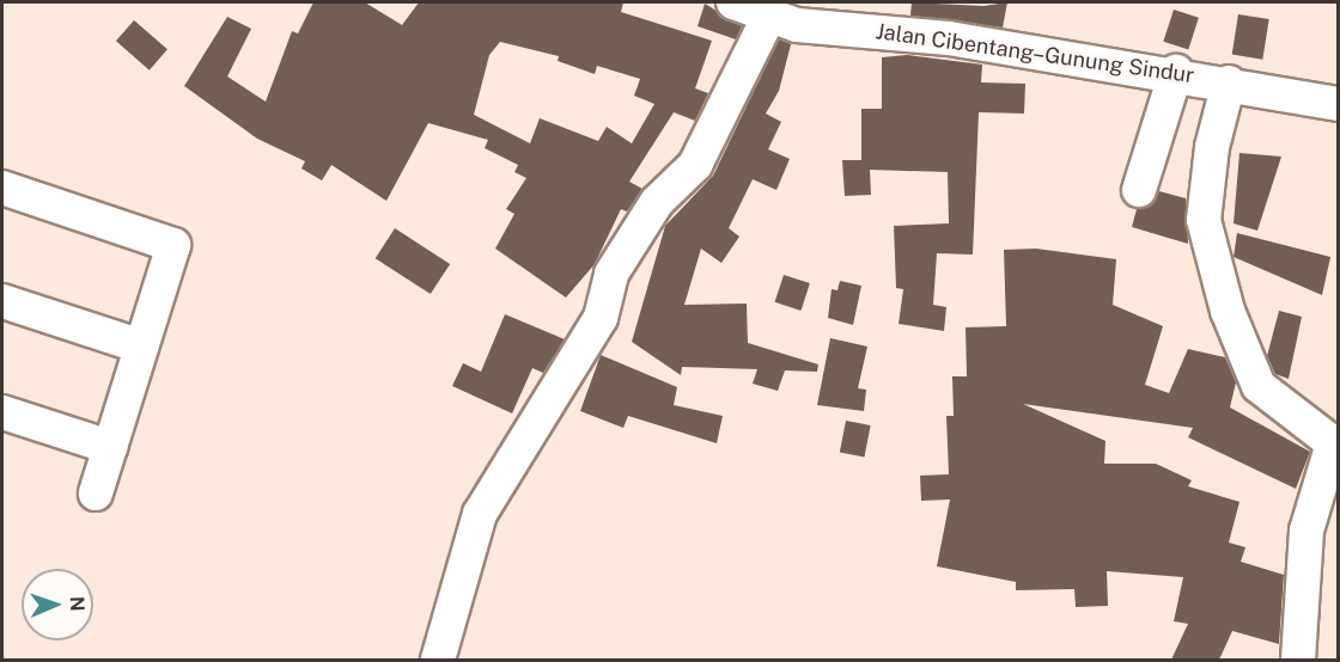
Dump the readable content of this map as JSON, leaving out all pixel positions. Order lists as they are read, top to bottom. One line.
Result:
{"streets":{"street":["Jalan Cibentang–Gunung Sindur"]},"north":"right"}
